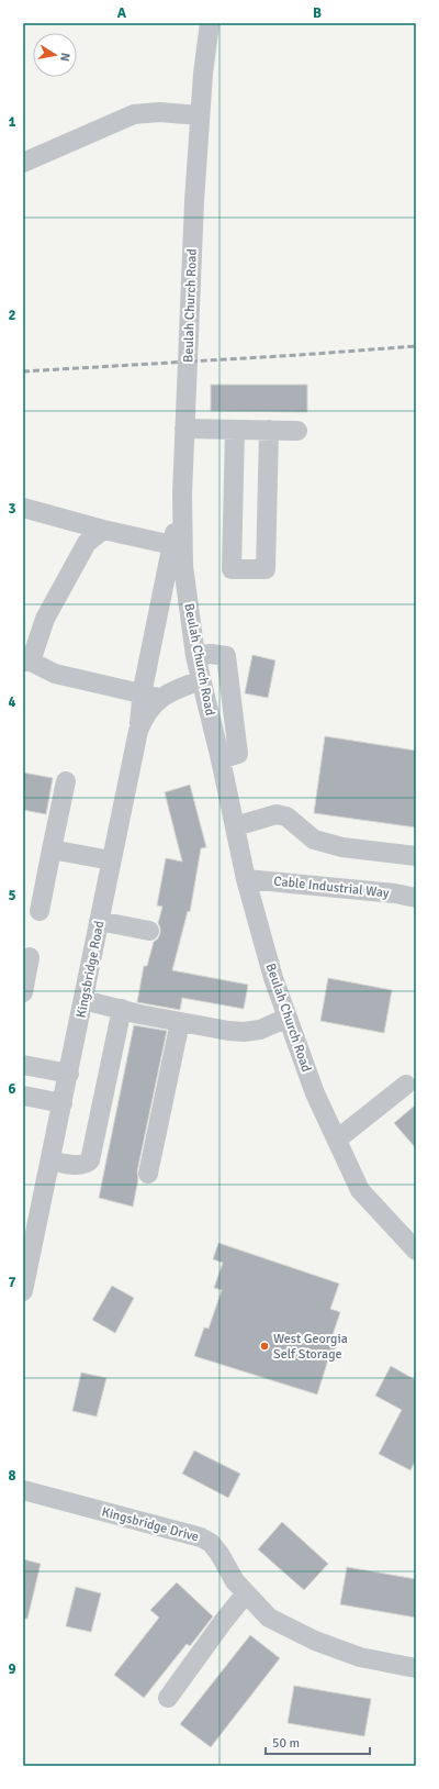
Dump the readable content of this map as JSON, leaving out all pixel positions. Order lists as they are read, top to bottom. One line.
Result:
{"streets":{"street":["Beulah Church Road","Cable Industrial Way","Kingsbridge Road","Kingsbridge Drive"]},"crossings":[["Beulah Church Road","Cable Industrial Way"],["Beulah Church Road","Kingsbridge Road"]],"places":["West Georgia Self Storage"],"scale_bar":"50 m","north":"right","grid":{"columns":["A","B"],"rows":["1","2","3","4","5","6","7","8","9"]}}
